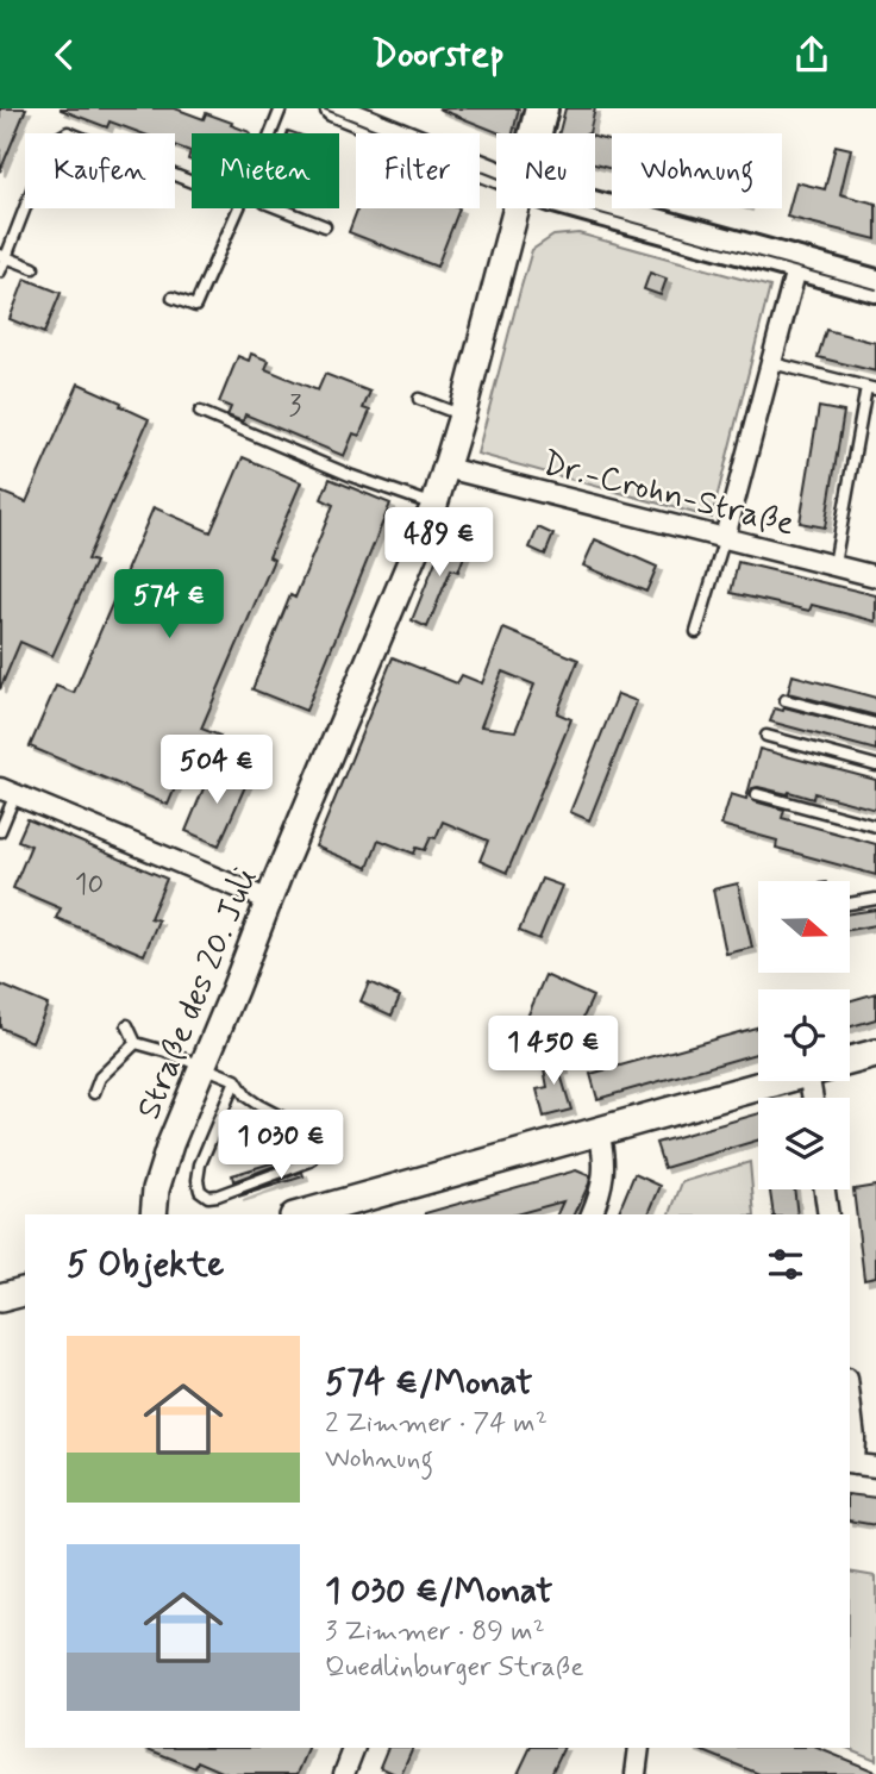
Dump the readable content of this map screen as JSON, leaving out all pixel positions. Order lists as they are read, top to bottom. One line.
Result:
{"streets":{"street":["Dr.-Crohn-Straße","Straße des 20. Juli"]},"crossings":[["Dr.-Crohn-Straße","Straße des 20. Juli"]],"house_numbers":["3","10"],"north":"right","page":{"header":"Doorstep","chip":["Kaufen","Mieten","Filter","Neu","Wohnung"],"price":["489 €","574 €","504 €","1 450 €","1 030 €"],"heading":"5 Objekte","list":[{"name":"574 €/Monat","note":"2 Zimmer · 74 m² · Wohnung"},{"name":"1 030 €/Monat","note":"3 Zimmer · 89 m² · Quedlinburger Straße"}]}}
